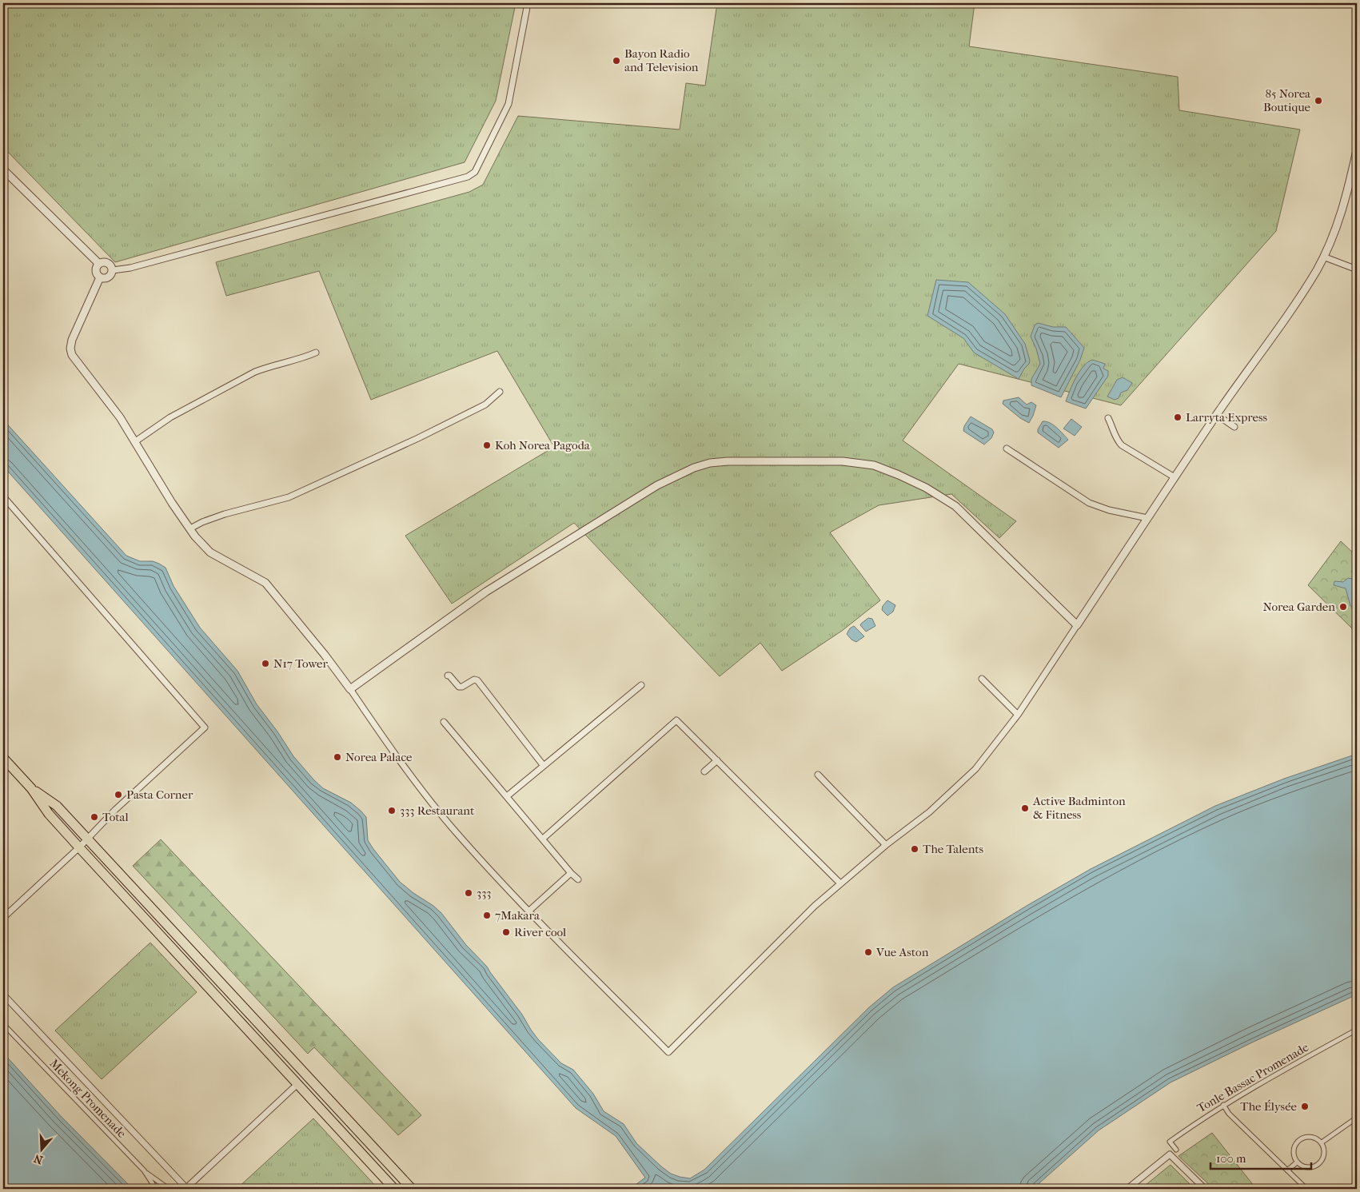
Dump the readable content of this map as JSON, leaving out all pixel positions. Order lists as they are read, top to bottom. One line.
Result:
{"streets":{"street":["Tonle Bassac Promenade","Mekong Promenade"]},"places":["Bayon Radio and Television","85 Norea Boutique","Larryta Express","Koh Norea Pagoda","Norea Garden","N17 Tower","Norea Palace","Pasta Corner","Active Badminton & Fitness","333 Restaurant","Total","The Talents","333","7Makara","River cool","Vue Aston","The Élysée"],"scale_bar":"100 m","north":"bottom"}
